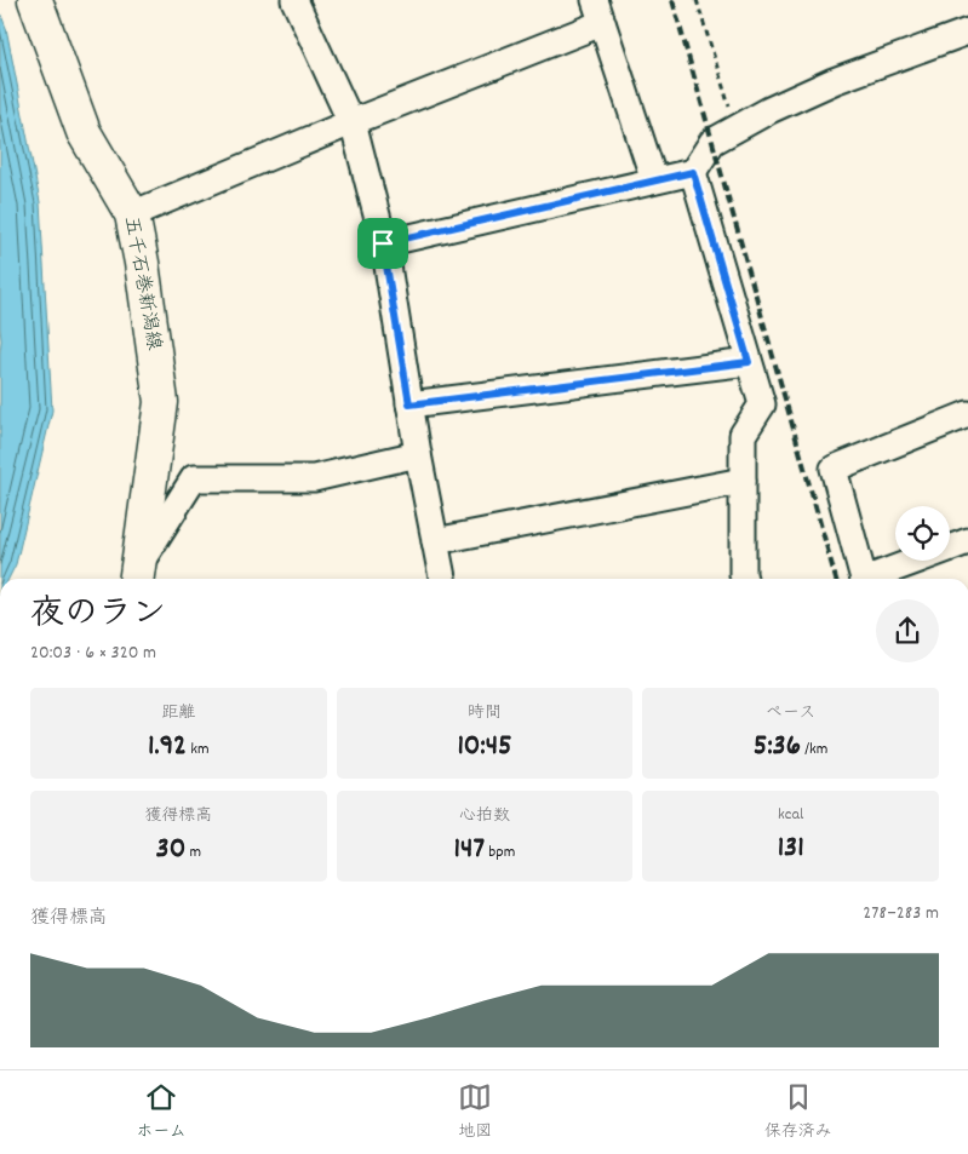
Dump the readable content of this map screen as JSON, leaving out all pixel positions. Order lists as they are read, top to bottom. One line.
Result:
{"streets":{"main road":["五千石巻新潟線"]},"page":{"heading":["夜のラン","20:03 · 6 × 320 m"],"stats":[["距離","1.92 km"],["時間","10:45"],["ペース","5:36 /km"],["獲得標高","30 m"],["心拍数","147 bpm"],["kcal","131"]],"chart":["獲得標高","278–283 m"],"tabs":["ホーム","地図","保存済み"]}}
